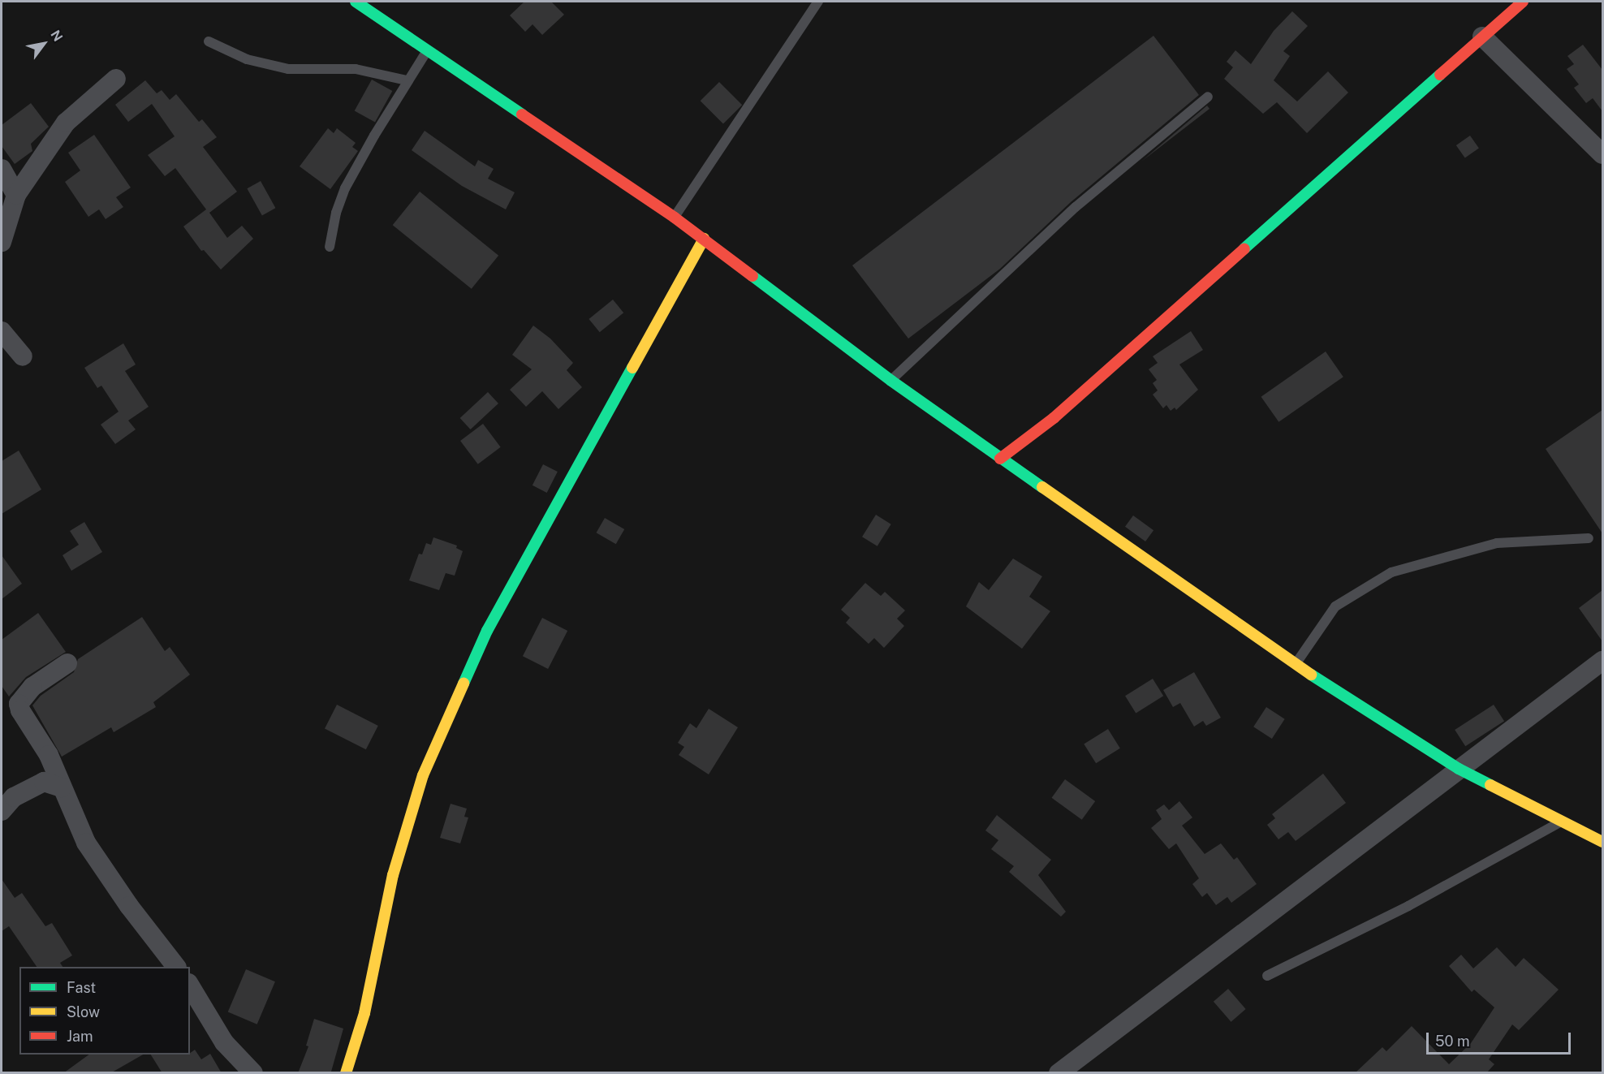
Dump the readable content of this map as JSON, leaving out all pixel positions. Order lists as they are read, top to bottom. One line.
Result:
{"legend":["Fast","Slow","Jam"],"scale_bar":"50 m","north":"top right"}
